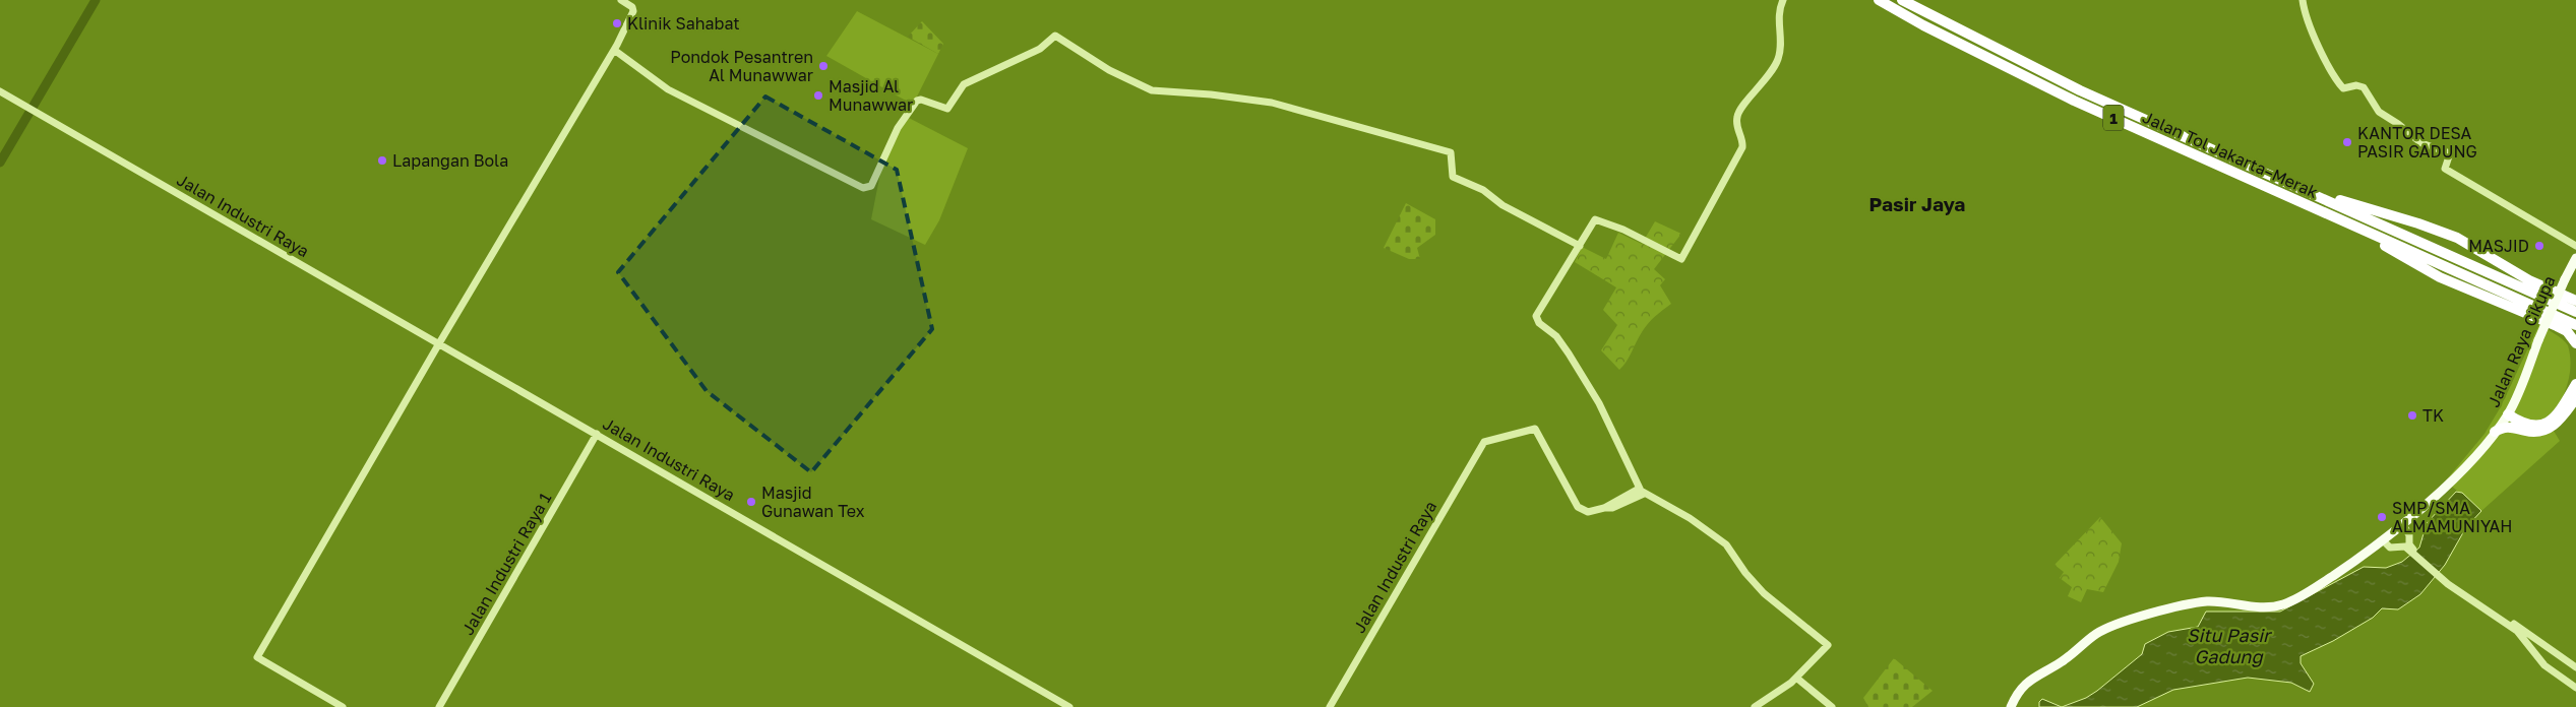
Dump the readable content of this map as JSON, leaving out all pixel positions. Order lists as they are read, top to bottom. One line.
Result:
{"streets":{"highway":["1","Jalan Tol Jakarta–Merak"],"main road":["Jalan Raya Cikupa"],"street":["Jalan Industri Raya","Jalan Industri Raya 1"]},"crossings":[["Jalan Industri Raya","Jalan Industri Raya 1"]],"districts":["Pasir Jaya"],"water":["Situ Pasir Gadung"],"places":["Klinik Sahabat","Pondok Pesantren Al Munawwar","Masjid Al Munawwar","KANTOR DESA PASIR GADUNG","Lapangan Bola","MASJID","TK","Masjid Gunawan Tex","SMP/SMA ALMAMUNIYAH"]}
